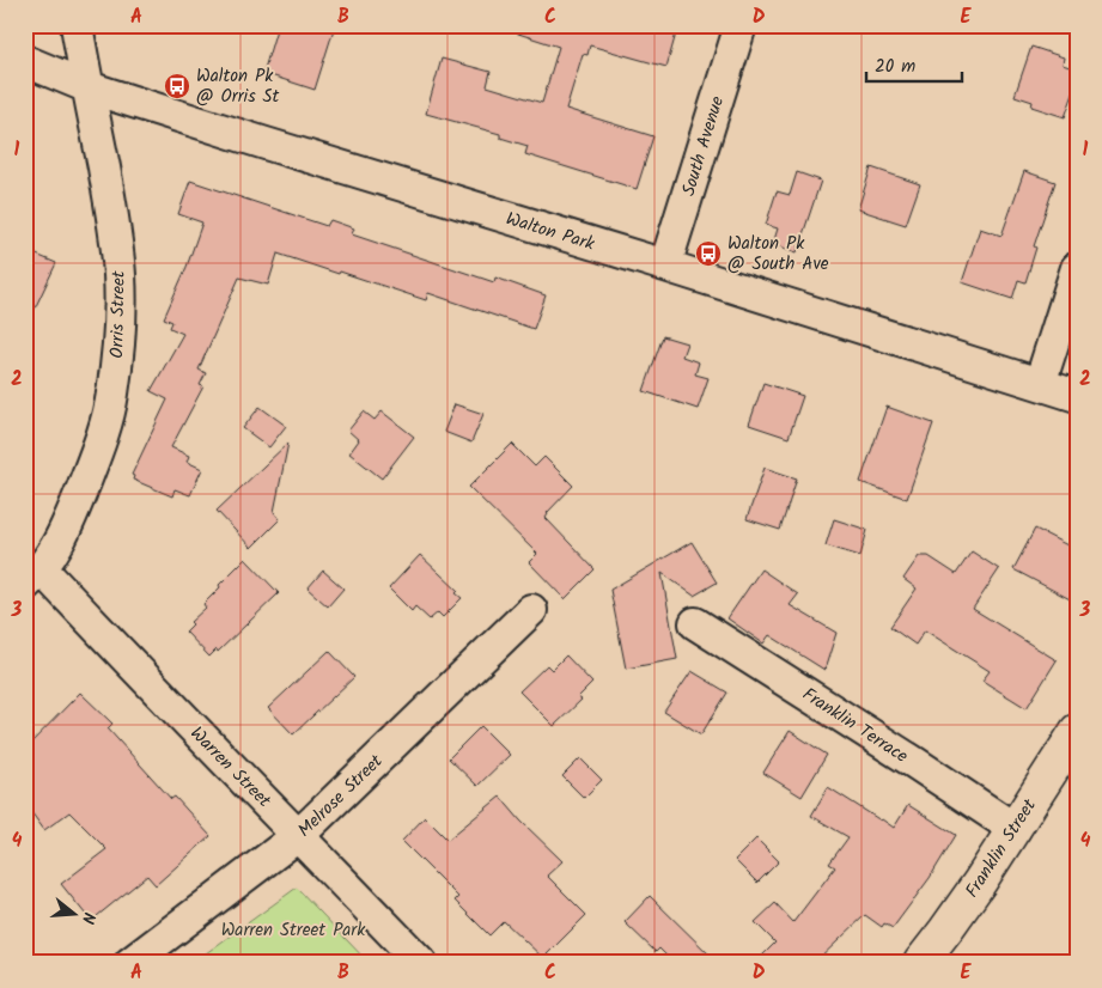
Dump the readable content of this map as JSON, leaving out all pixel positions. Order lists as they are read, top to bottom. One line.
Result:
{"streets":{"main road":["Franklin Street"],"street":["South Avenue","Walton Park","Orris Street","Franklin Terrace","Warren Street","Melrose Street"]},"crossings":[["South Avenue","Walton Park"],["Walton Park","Orris Street"],["Orris Street","Warren Street"],["Franklin Terrace","Franklin Street"],["Warren Street","Melrose Street"]],"parks":["Warren Street Park"],"places":{"bus stop":["Walton Pk @ Orris St","Walton Pk @ South Ave"]},"scale_bar":"20 m","north":"right","grid":{"columns":["A","B","C","D","E"],"rows":["1","2","3","4"]}}
